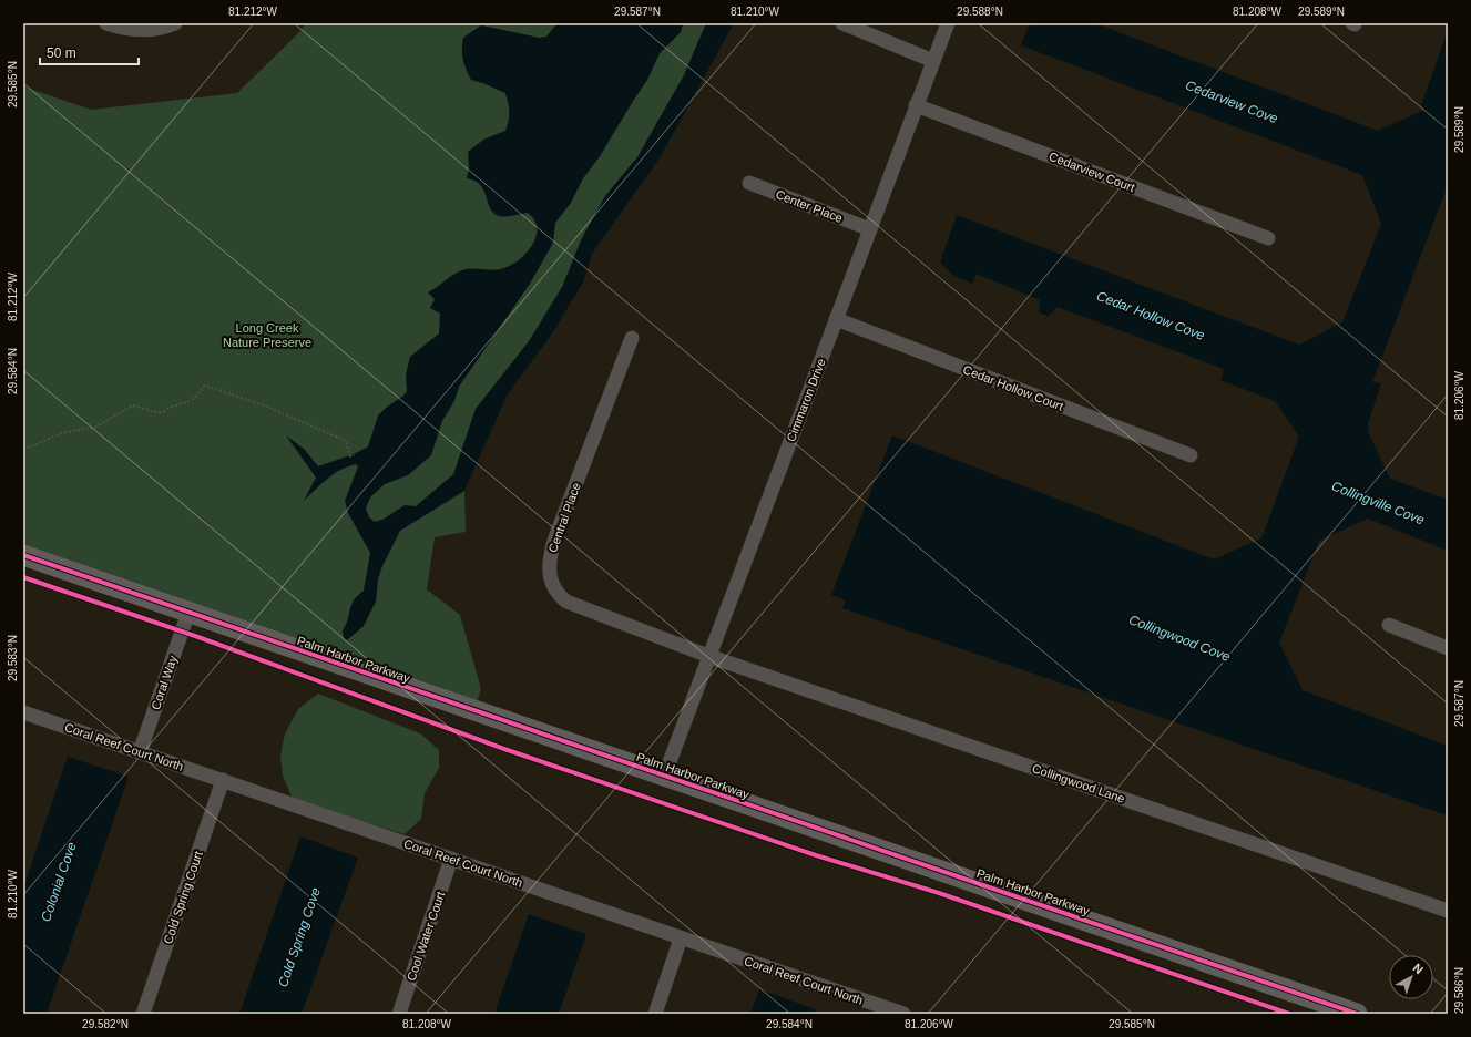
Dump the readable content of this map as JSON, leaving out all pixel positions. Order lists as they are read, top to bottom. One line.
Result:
{"streets":{"street":["Cedarview Court","Center Place","Cedar Hollow Court","Cimmaron Drive","Central Place","Palm Harbor Parkway","Coral Way","Coral Reef Court North","Collingwood Lane","Cold Spring Court","Cool Water Court"]},"crossings":[["Cedarview Court","Cimmaron Drive"],["Center Place","Cimmaron Drive"],["Cedar Hollow Court","Cimmaron Drive"],["Cimmaron Drive","Central Place"],["Cimmaron Drive","Palm Harbor Parkway"],["Cimmaron Drive","Collingwood Lane"],["Central Place","Collingwood Lane"],["Palm Harbor Parkway","Coral Way"],["Coral Way","Coral Reef Court North"],["Coral Reef Court North","Cold Spring Court"],["Coral Reef Court North","Cool Water Court"]],"water":["Cedarview Cove","Cedar Hollow Cove","Collingville Cove","Collingwood Cove","Colonial Cove","Cold Spring Cove"],"parks":["Long Creek Nature Preserve"],"scale_bar":"50 m","north":"top right","coordinates":["81.212°W","29.587°N","81.210°W","29.588°N","81.208°W","29.589°N","29.585°N","29.584°N","81.206°W","29.583°N","29.586°N","29.582°N"]}
